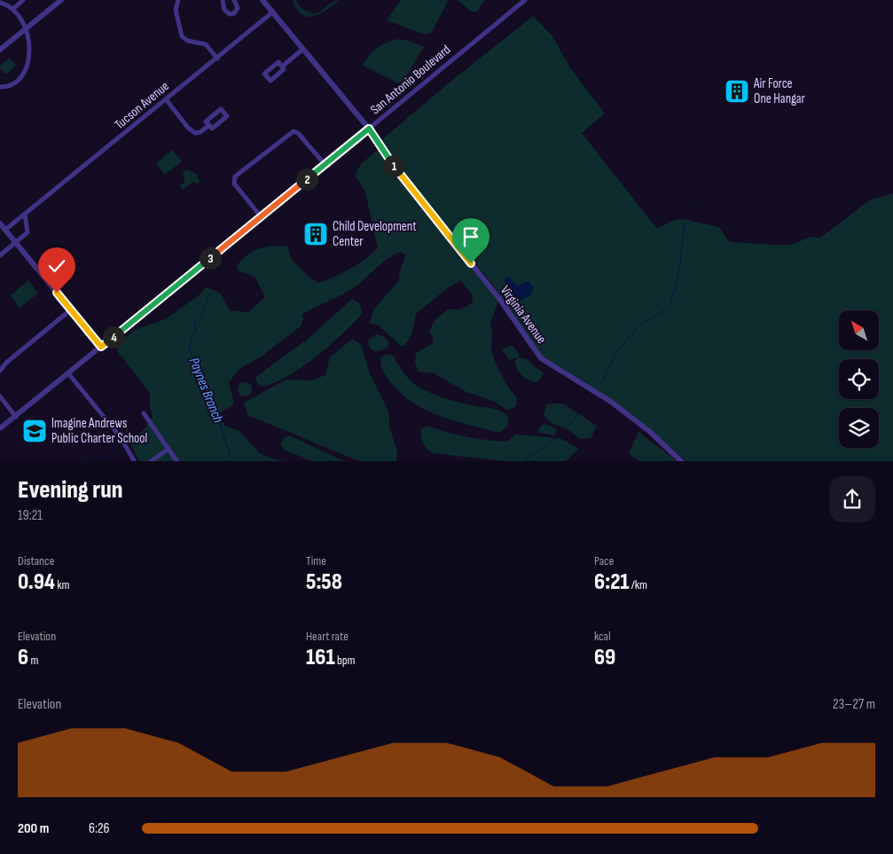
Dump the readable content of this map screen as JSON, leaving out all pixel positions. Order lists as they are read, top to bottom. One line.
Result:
{"streets":{"street":["San Antonio Boulevard","Tucson Avenue","Virginia Avenue"]},"crossings":[["San Antonio Boulevard","Virginia Avenue"],["Tucson Avenue","Virginia Avenue"]],"water":["Paynes Branch"],"places":{"building":["Air Force One Hangar","Child Development Center"],"school or university":["Imagine Andrews Public Charter School"]},"north":"top left","page":{"pins":["1","2","3","4"],"heading":["Evening run","19:21"],"stats":[["Distance","0.94 km"],["Time","5:58"],["Pace","6:21 /km"],["Elevation","6 m"],["Heart rate","161 bpm"],["kcal","69"]],"chart":["Elevation","23–27 m"],"list":[{"name":"200 m","note":"6:26"}]}}
